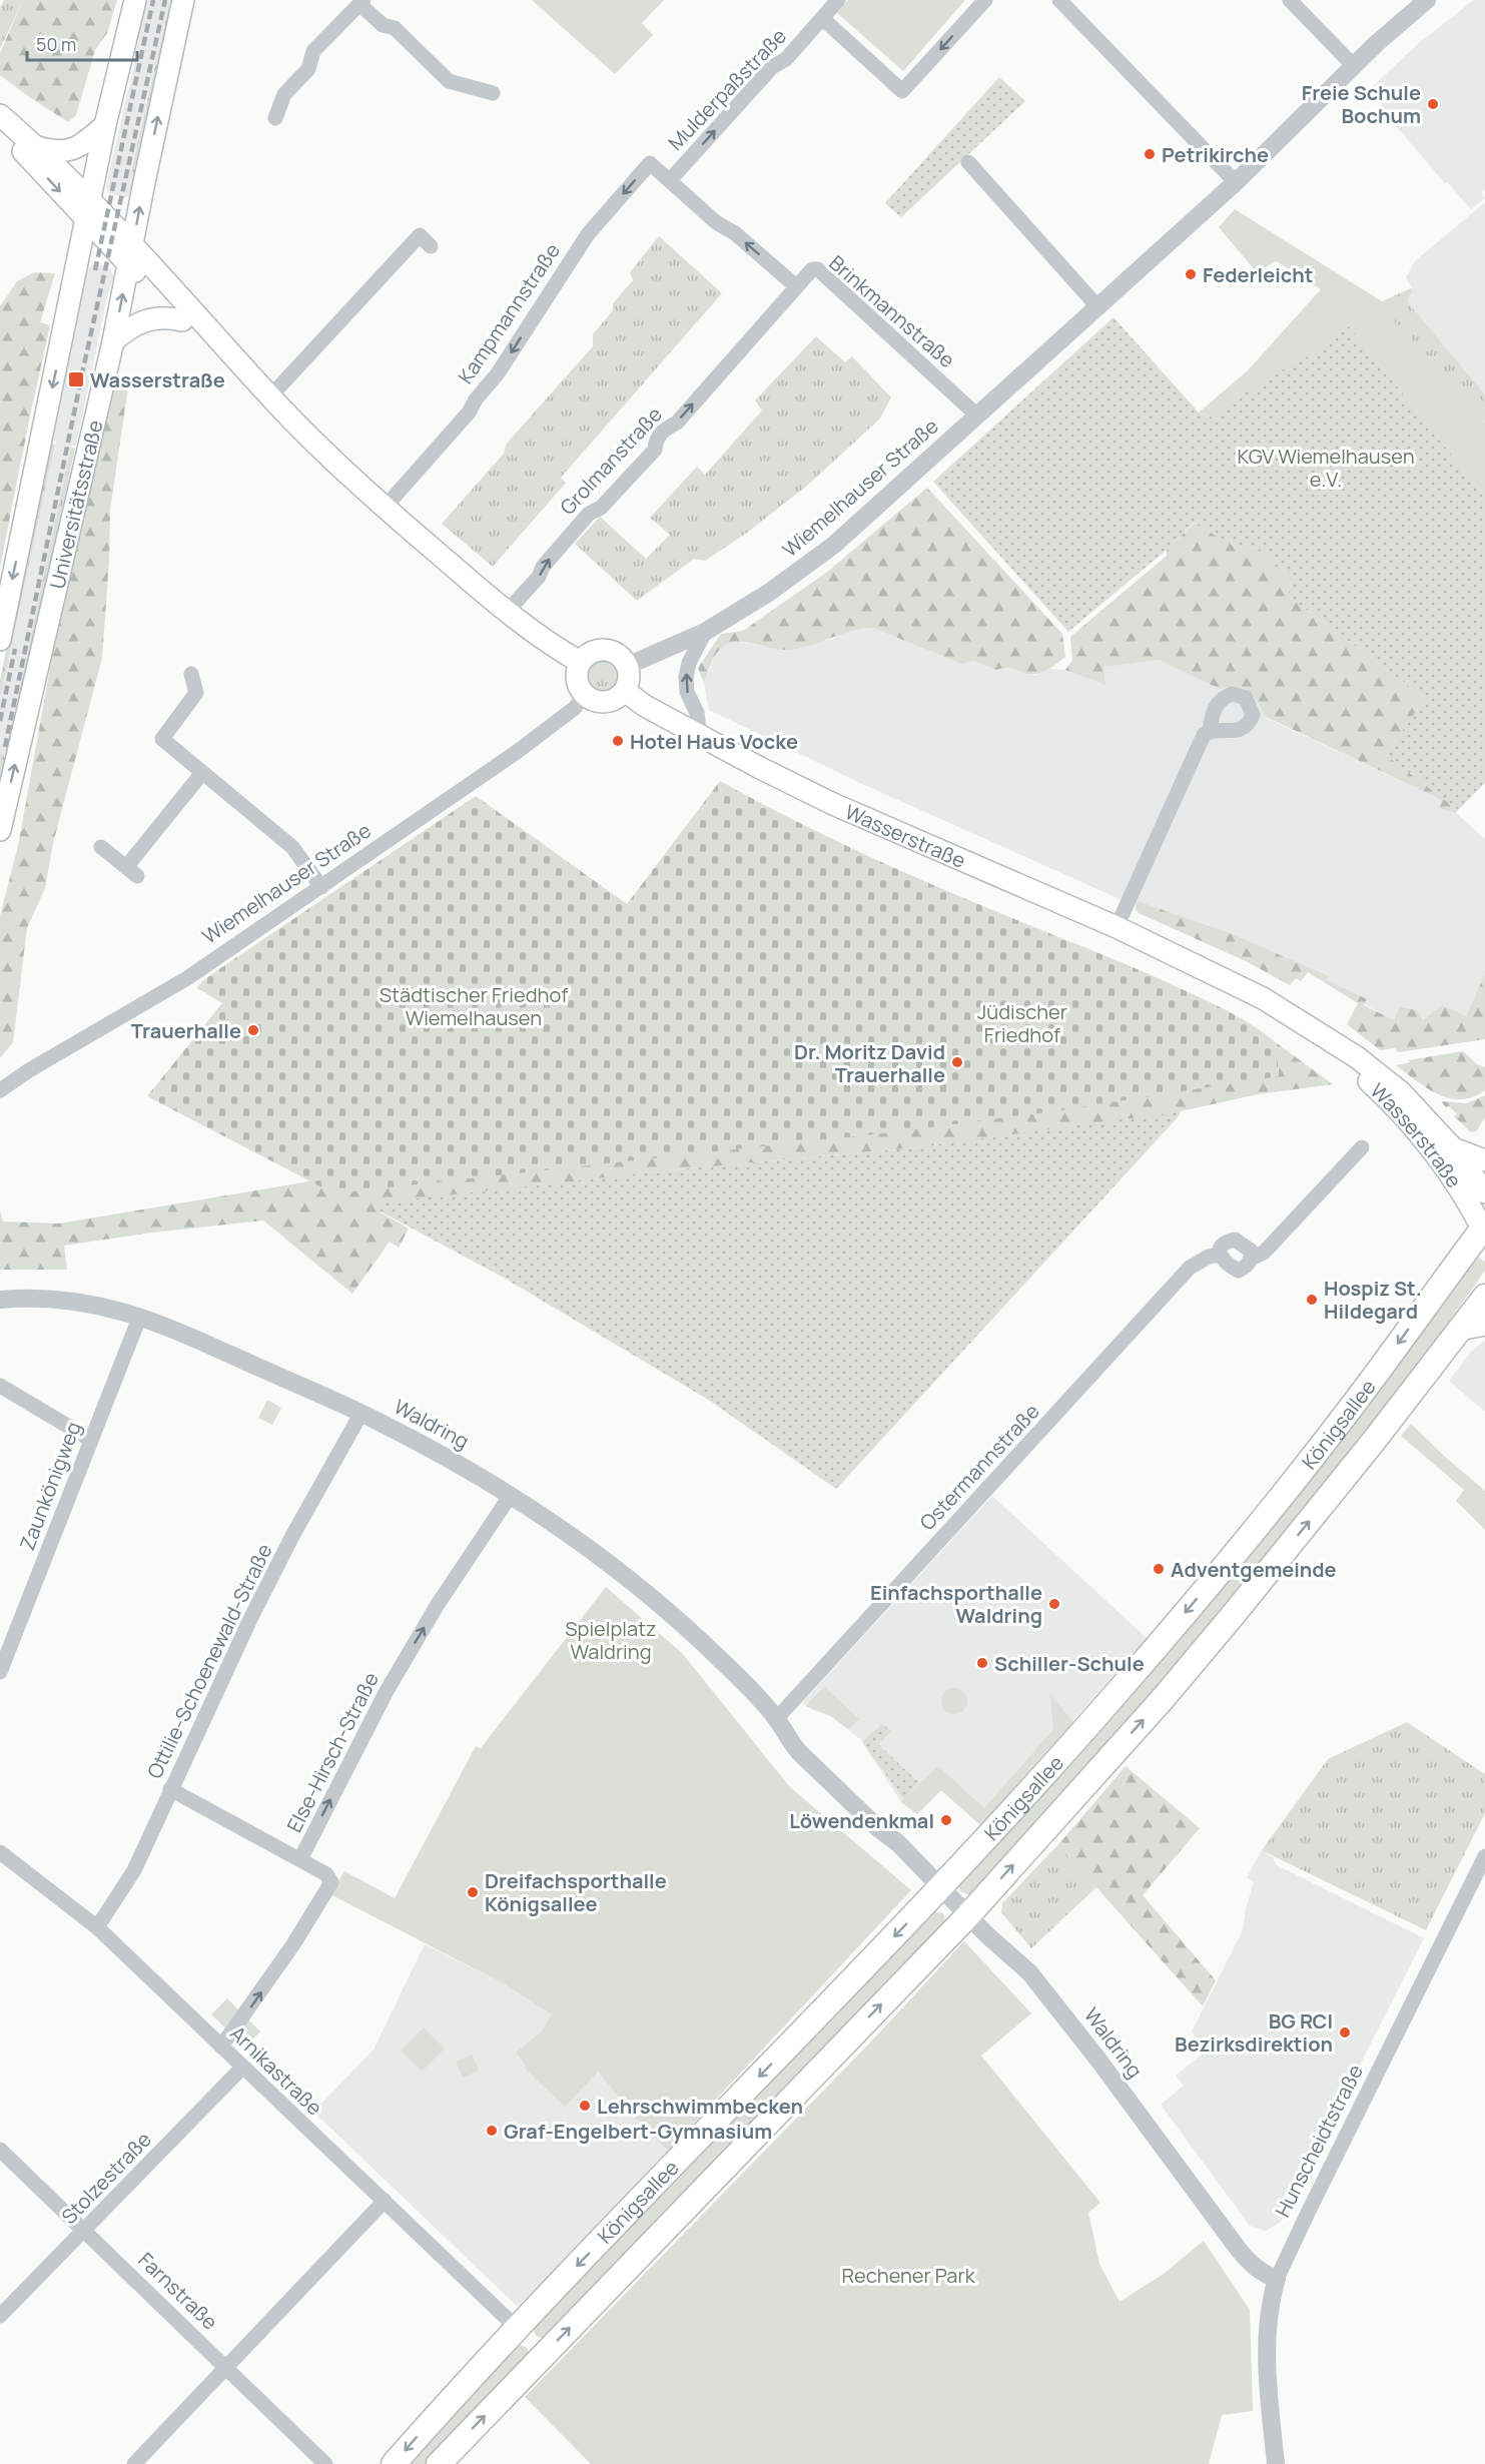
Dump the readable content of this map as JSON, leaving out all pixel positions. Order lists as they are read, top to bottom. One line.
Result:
{"streets":{"main road":["Universitätsstraße","Wasserstraße","Königsallee"],"street":["Mulderpaßstraße","Brinkmannstraße","Kampmannstraße","Grolmanstraße","Wiemelhauser Straße","Waldring","Ostermannstraße","Zaunkönigweg","Ottilie-Schoenewald-Straße","Else-Hirsch-Straße","Arnikastraße","Hunscheidtstraße","Stolzestraße","Farnstraße"]},"crossings":[["Mulderpaßstraße","Kampmannstraße"],["Brinkmannstraße","Grolmanstraße"],["Brinkmannstraße","Wiemelhauser Straße"],["Wiemelhauser Straße","Wasserstraße"],["Wasserstraße","Königsallee"],["Waldring","Königsallee"],["Waldring","Ostermannstraße"],["Waldring","Zaunkönigweg"],["Waldring","Ottilie-Schoenewald-Straße"],["Waldring","Else-Hirsch-Straße"],["Waldring","Hunscheidtstraße"],["Königsallee","Arnikastraße"],["Ottilie-Schoenewald-Straße","Arnikastraße"],["Else-Hirsch-Straße","Arnikastraße"],["Arnikastraße","Stolzestraße"],["Stolzestraße","Farnstraße"]],"one_way":["Mulderpaßstraße","Kampmannstraße","Grolmanstraße","Else-Hirsch-Straße"],"parks":["KGV Wiemelhausen e.V.","Städtischer Friedhof Wiemelhausen","Jüdischer Friedhof","Spielplatz Waldring","Rechener Park"],"places":{"other":["Freie Schule Bochum","Petrikirche","Federleicht","Hotel Haus Vocke","Trauerhalle","Dr. Moritz David Trauerhalle","Hospiz St. Hildegard","Adventgemeinde","Einfachsporthalle Waldring","Schiller-Schule","Löwendenkmal","Dreifachsporthalle Königsallee","BG RCI Bezirksdirektion","Lehrschwimmbecken","Graf-Engelbert-Gymnasium"],"transit":["Wasserstraße"]},"scale_bar":"50 m"}
